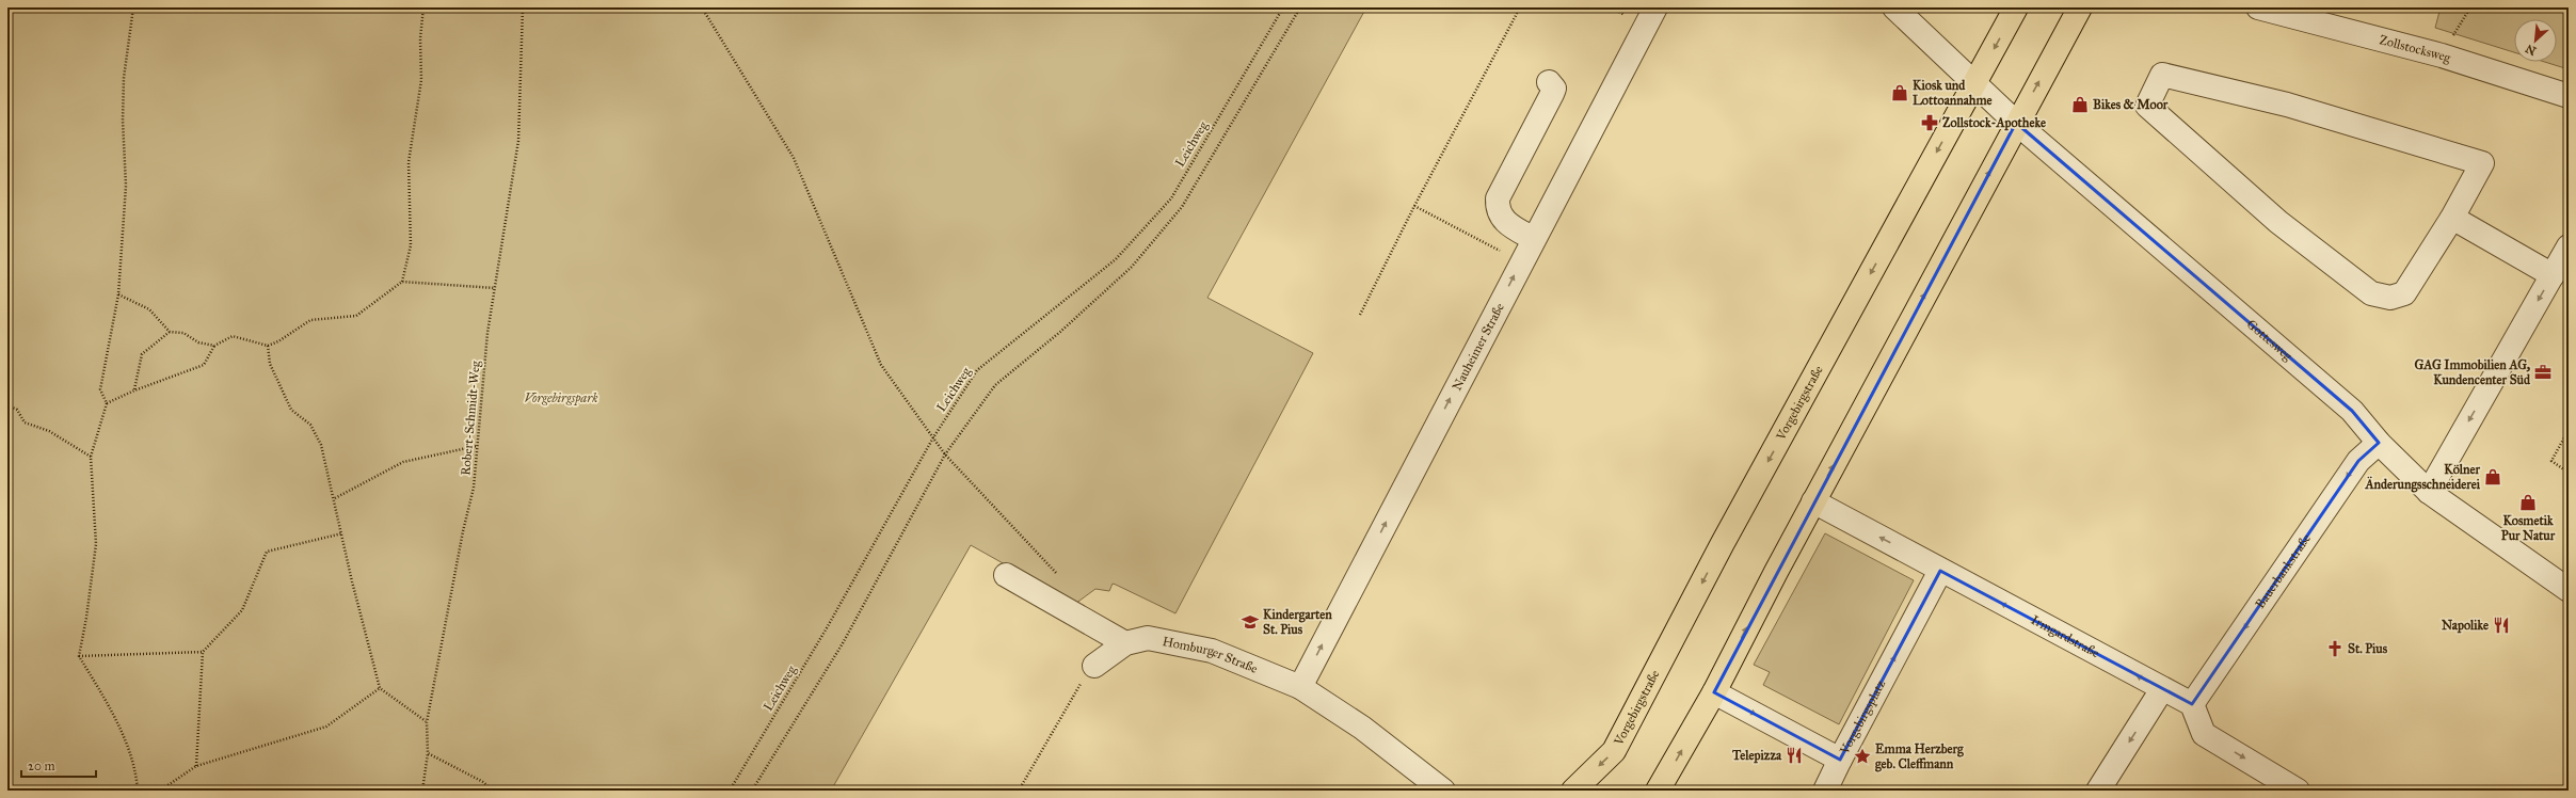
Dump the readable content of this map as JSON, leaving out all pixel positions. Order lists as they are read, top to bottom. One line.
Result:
{"streets":{"main road":["Vorgebirgstraße"],"street":["Zollstocksweg","Gottesweg","Nauheimer Straße","Bauerbankstraße","Irmgardstraße","Homburger Straße","Vorgebirgsplatz"],"path":["Leichweg","Robert-Schmidt-Weg"]},"crossings":[["Gottesweg","Vorgebirgstraße"],["Gottesweg","Bauerbankstraße"],["Nauheimer Straße","Homburger Straße"],["Bauerbankstraße","Irmgardstraße"],["Irmgardstraße","Vorgebirgsplatz"]],"one_way":["Nauheimer Straße","Bauerbankstraße","Irmgardstraße"],"parks":["Vorgebirgspark"],"places":{"shop":["Kiosk und Lottoannahme","Bikes & Moor","Kölner Änderungsschneiderei","Kosmetik Pur Natur"],"pharmacy":["Zollstock-Apotheke"],"office":["GAG Immobilien AG, Kundencenter Süd"],"school or university":["Kindergarten St. Pius"],"restaurant":["Napolike","Telepizza"],"church":["St. Pius"],"place":["Emma Herzberg geb. Cleffmann"]},"scale_bar":"20 m","north":"bottom left"}
